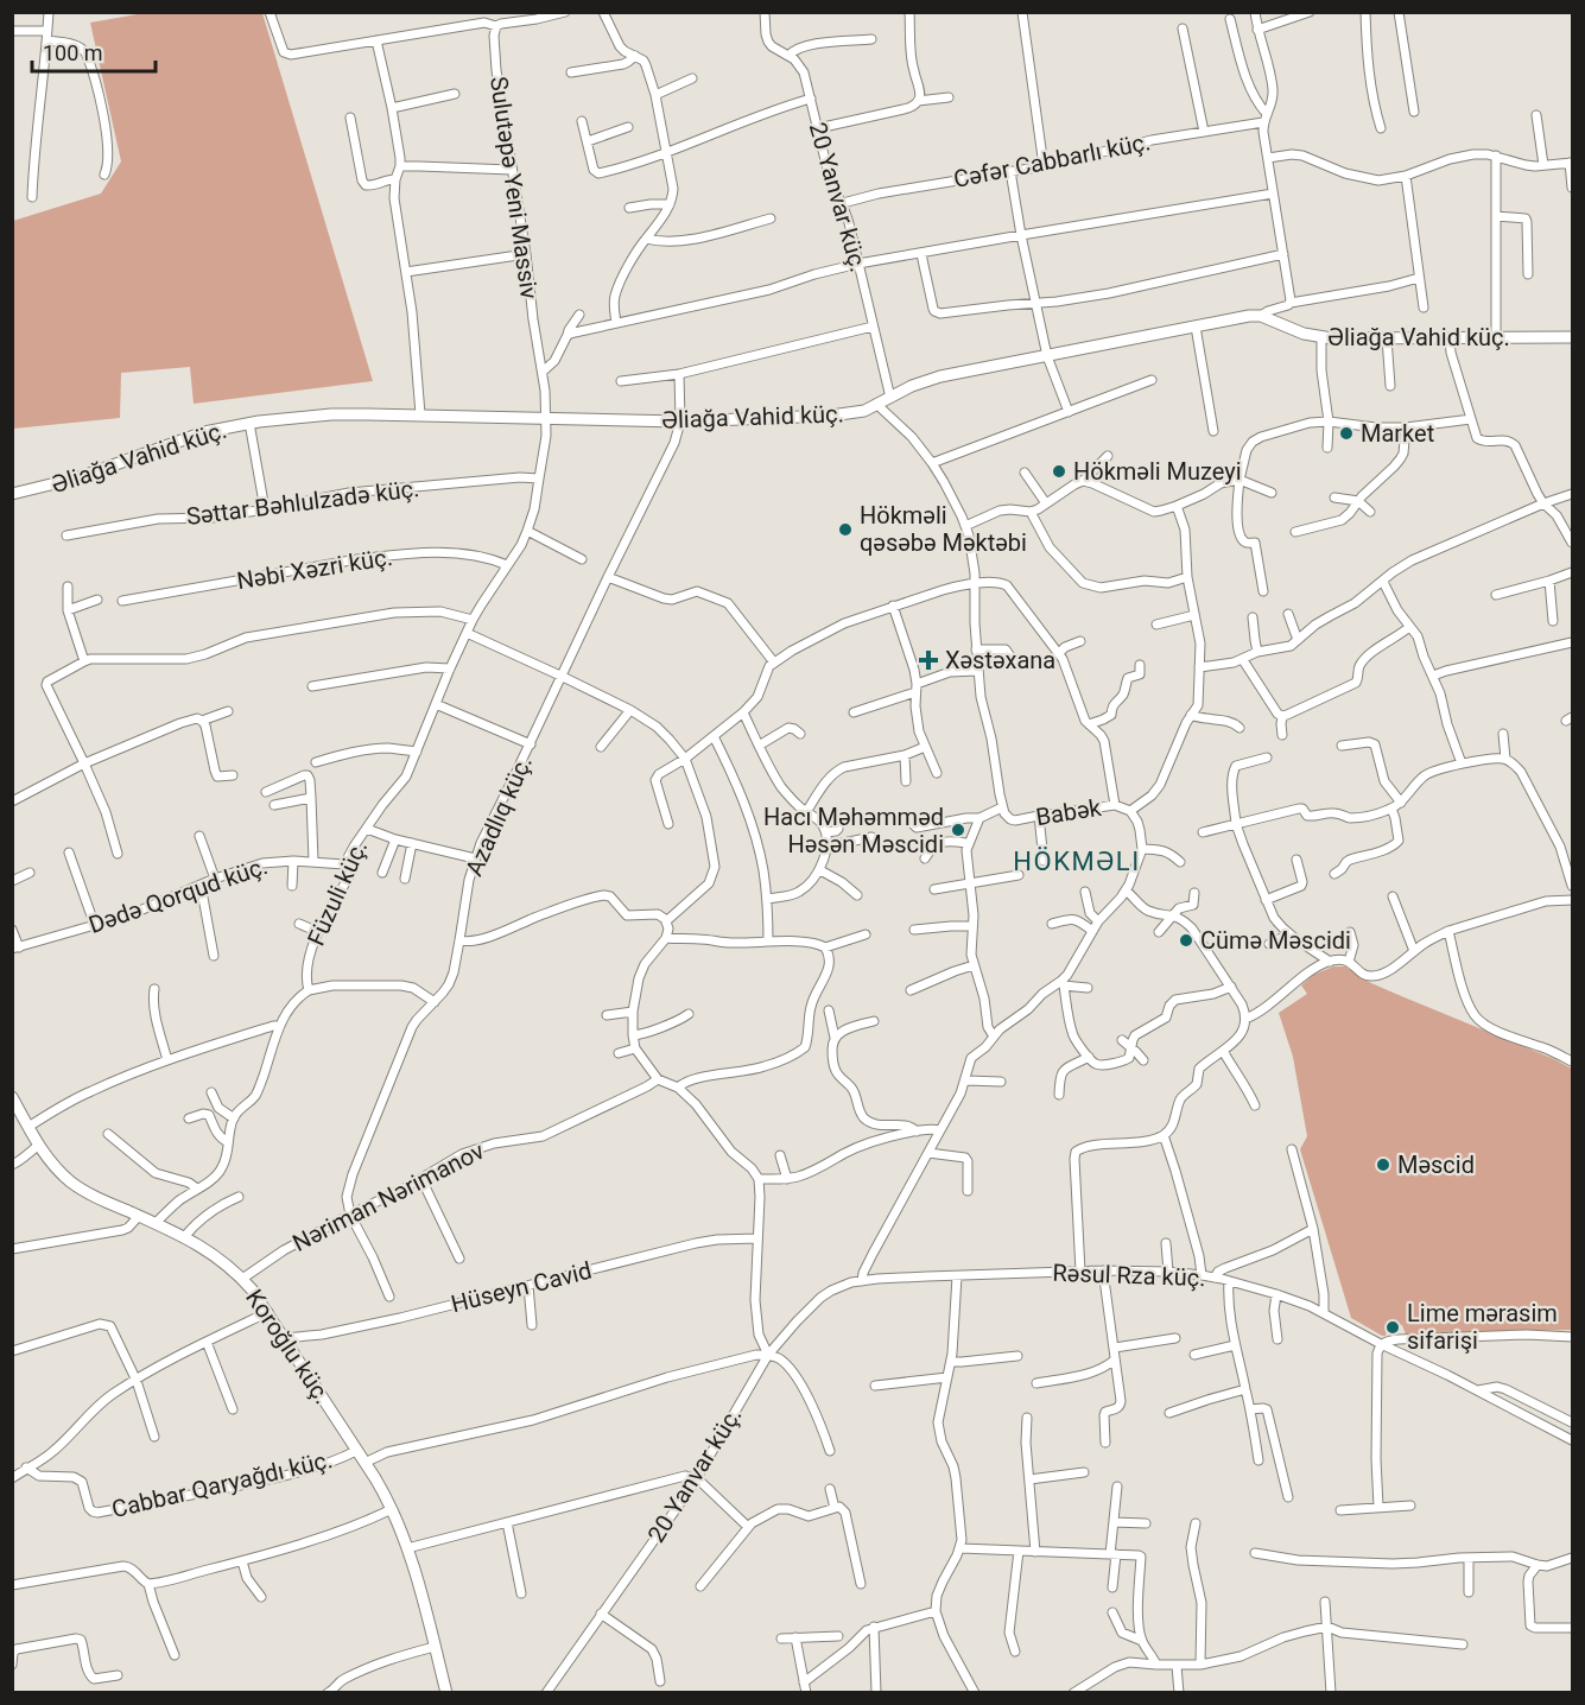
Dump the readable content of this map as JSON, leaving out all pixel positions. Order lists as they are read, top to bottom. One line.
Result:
{"streets":{"street":["Cəfər Cabbarlı küç.","Sulutəpə Yeni Massiv","20 Yanvar küç.","Əliağa Vahid küç.","Səttar Bəhlulzadə küç.","Nəbi Xəzri küç.","Babək","Azadlıq küç.","Füzuli küç.","Dədə Qorqud küç.","Nəriman Nərimanov","Rəsul Rza küç.","Hüseyn Cavid","Koroğlu küç.","Cabbar Qaryağdı küç."]},"crossings":[["Cəfər Cabbarlı küç.","20 Yanvar küç."],["Sulutəpə Yeni Massiv","Əliağa Vahid küç."],["Sulutəpə Yeni Massiv","Füzuli küç."],["20 Yanvar küç.","Əliağa Vahid küç."],["20 Yanvar küç.","Rəsul Rza küç."],["Əliağa Vahid küç.","Azadlıq küç."],["Əliağa Vahid küç.","Füzuli küç."],["Səttar Bəhlulzadə küç.","Füzuli küç."],["Nəbi Xəzri küç.","Füzuli küç."],["Azadlıq küç.","Nəriman Nərimanov"],["Füzuli küç.","Dədə Qorqud küç."],["Nəriman Nərimanov","Koroğlu küç."],["Hüseyn Cavid","Koroğlu küç."],["Koroğlu küç.","Cabbar Qaryağdı küç."]],"districts":["HÖKMƏLI"],"places":{"other":["Market","Hökməli Muzeyi","Hökməli qəsəbə Məktəbi","Hacı Məhəmməd Həsən Məscidi","Cümə Məscidi","Məscid","Lime mərasim sifarişi"],"health":["Xəstəxana"]},"scale_bar":"100 m"}
